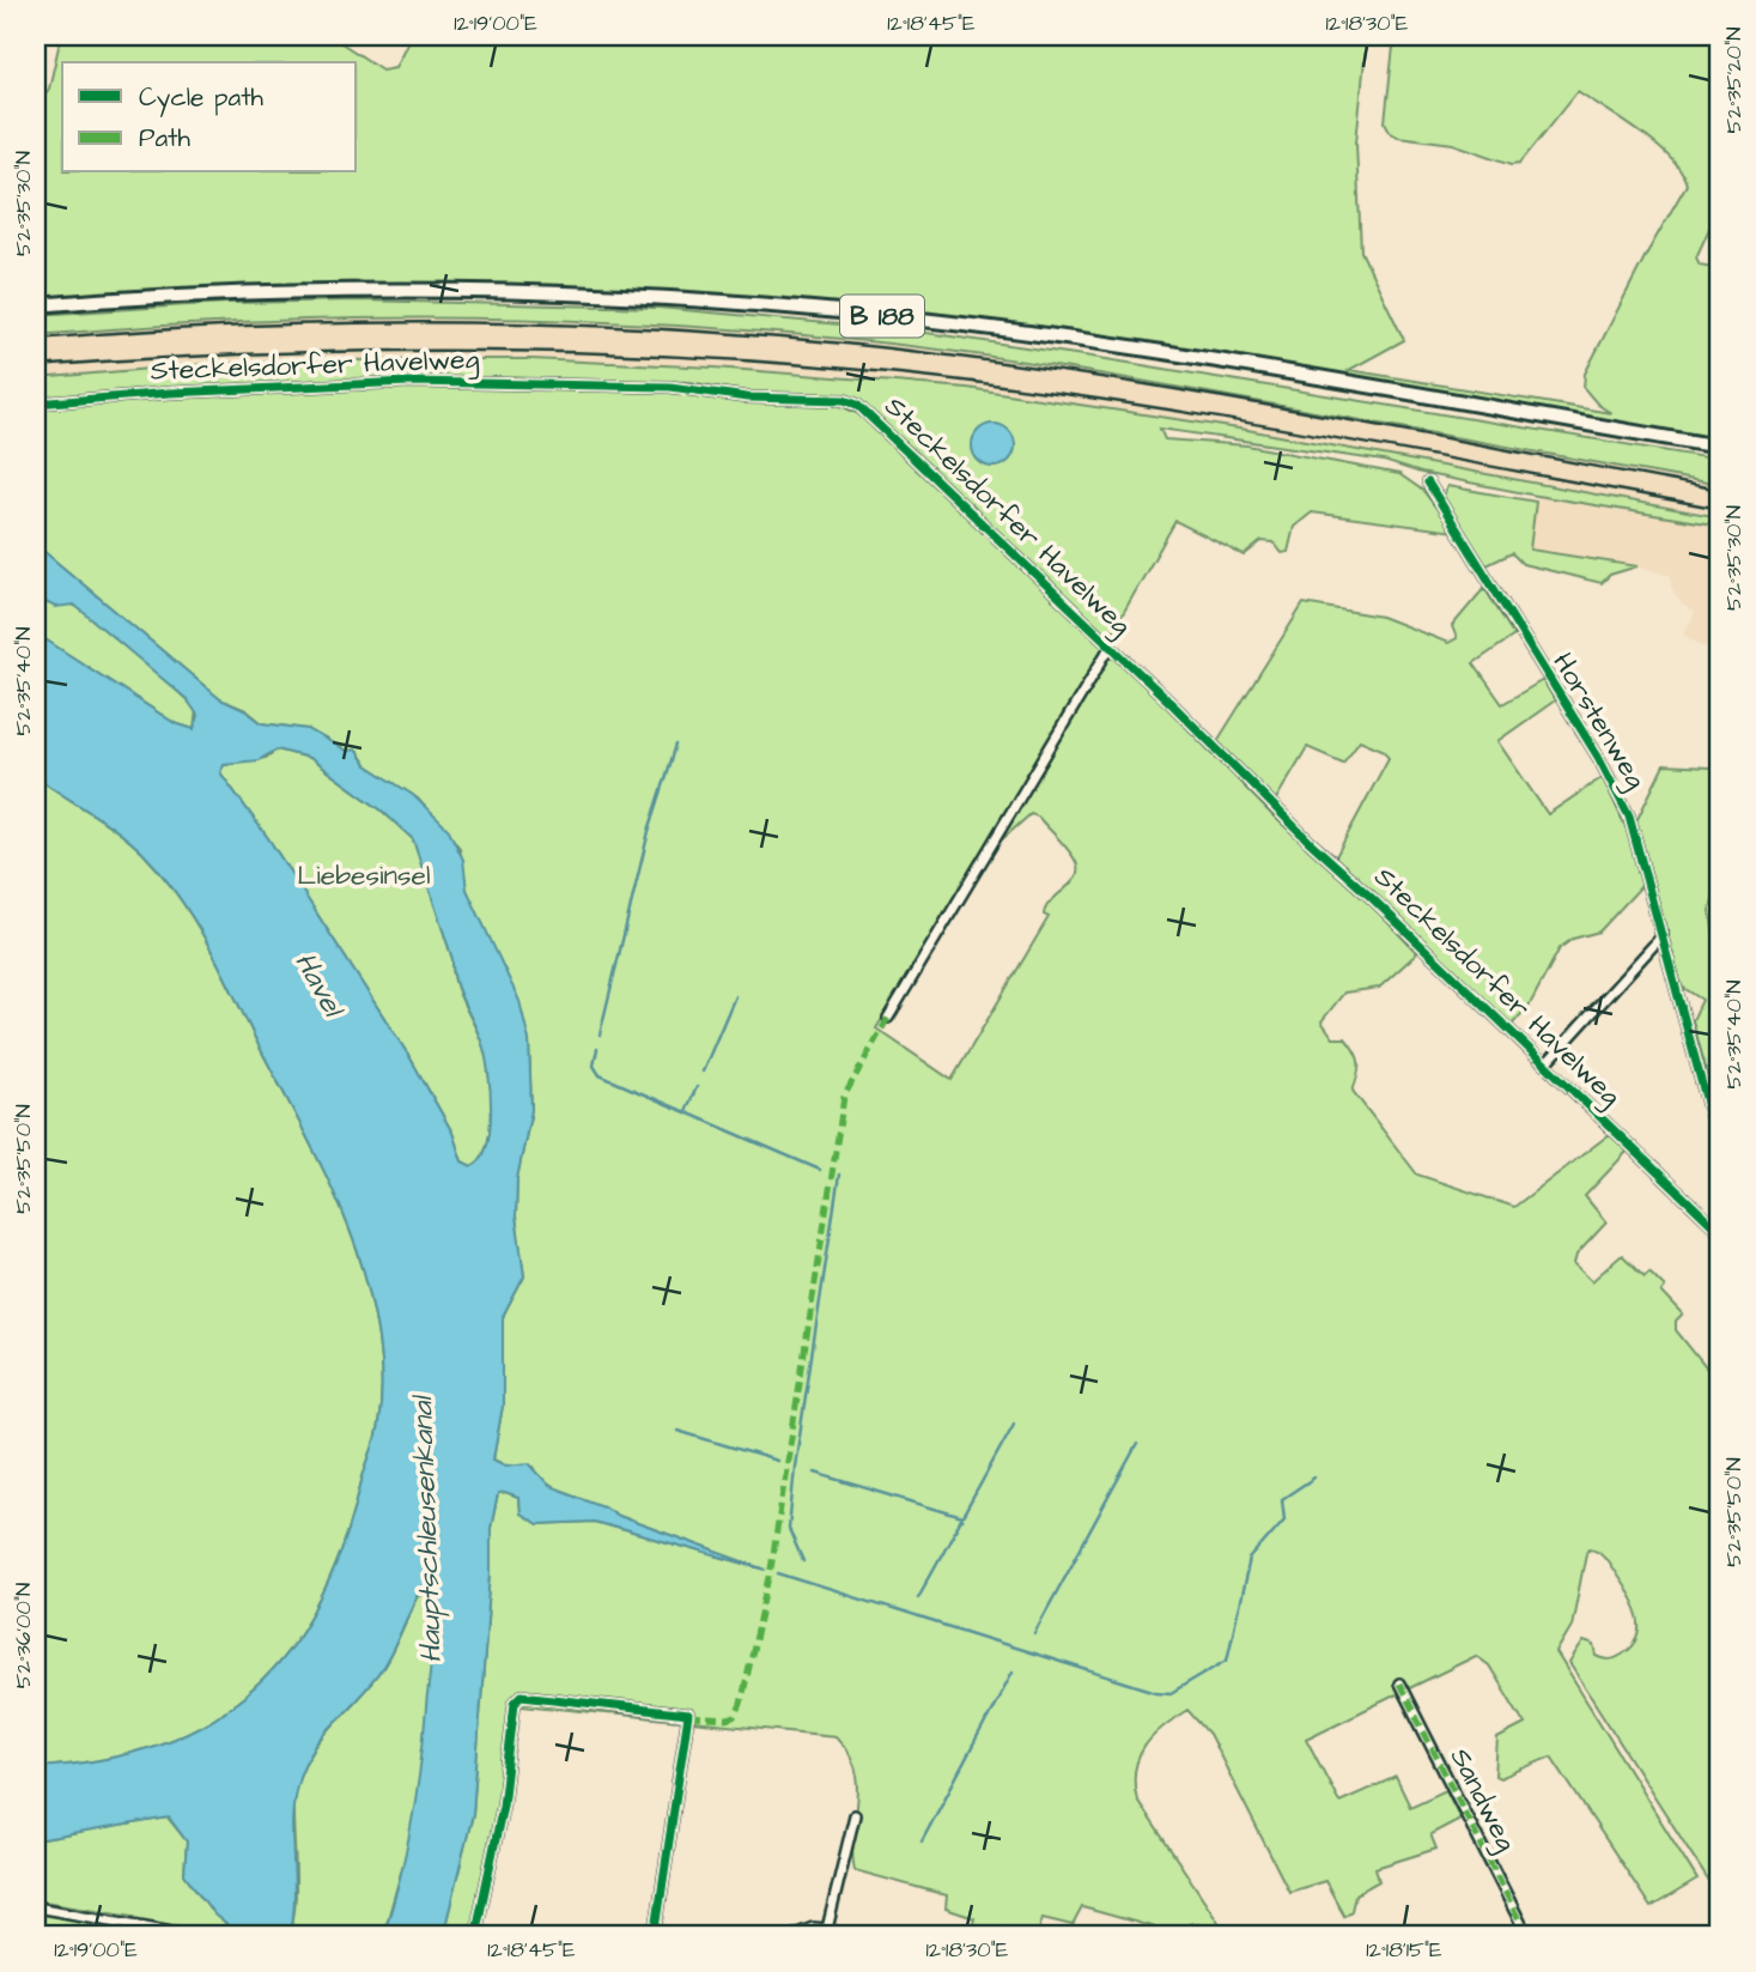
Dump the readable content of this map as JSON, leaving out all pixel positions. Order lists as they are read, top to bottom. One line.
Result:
{"streets":{"main road":["B 188"],"street":["Steckelsdorfer Havelweg","Horstenweg","Sandweg"]},"crossings":[["Steckelsdorfer Havelweg","Horstenweg"]],"water":["Havel","Hauptschleusenkanal"],"parks":["Liebesinsel"],"legend":["Cycle path","Path"],"coordinates":["12°19'00\"E","12°18'45\"E","12°18'30\"E","52°35'20\"N","52°35'30\"N","52°35'40\"N","52°35'50\"N","52°36'00\"N","12°18'15\"E"]}
